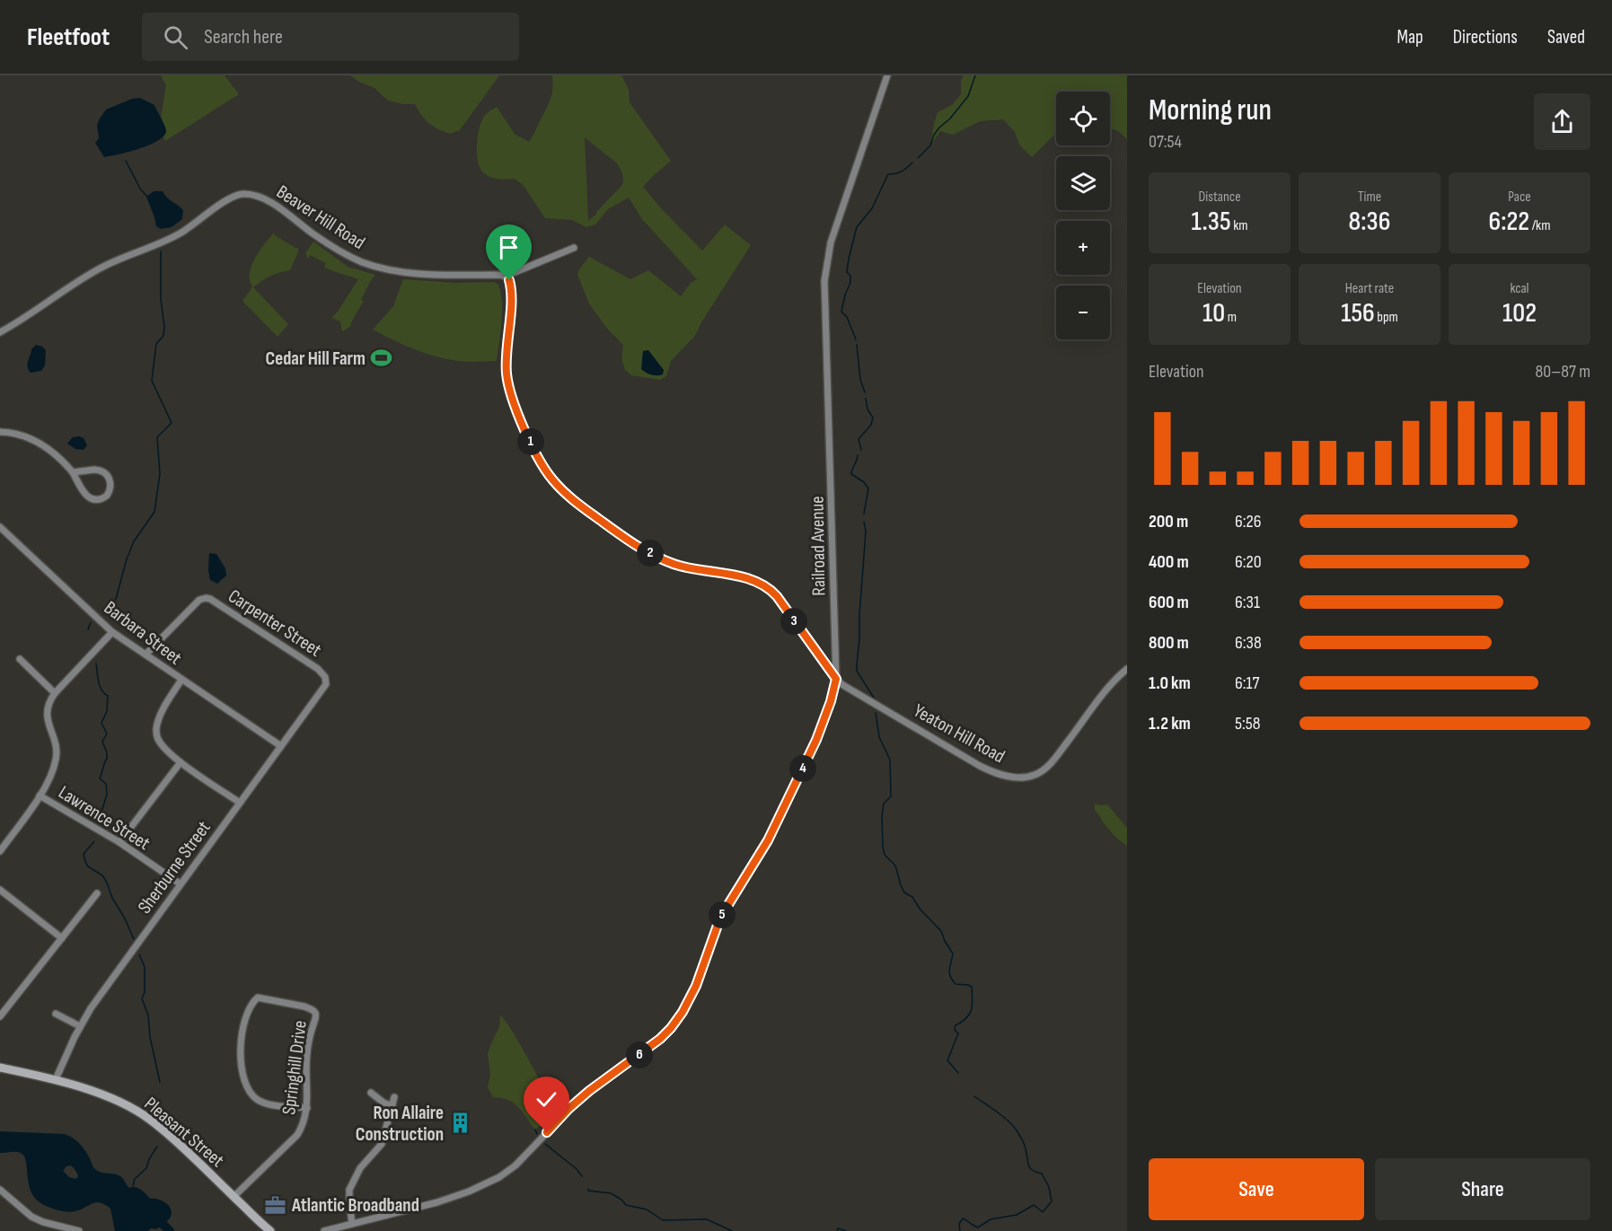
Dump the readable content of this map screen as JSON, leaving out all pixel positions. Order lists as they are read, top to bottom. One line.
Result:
{"streets":{"main road":["Pleasant Street"],"street":["Beaver Hill Road","Railroad Avenue","Carpenter Street","Barbara Street","Yeaton Hill Road","Lawrence Street","Sherburne Street","Springhill Drive"]},"crossings":[["Railroad Avenue","Yeaton Hill Road"],["Carpenter Street","Barbara Street"],["Carpenter Street","Sherburne Street"],["Barbara Street","Sherburne Street"],["Lawrence Street","Sherburne Street"],["Sherburne Street","Pleasant Street"],["Springhill Drive","Pleasant Street"]],"places":{"sports":["Cedar Hill Farm"],"building":["Ron Allaire Construction"],"office":["Atlantic Broadband"]},"page":{"header":"Fleetfoot","search":"Search here","nav":["Map","Directions","Saved"],"heading":["Morning run","07:54"],"map_buttons":["+","−"],"stats":[["Distance","1.35 km"],["Time","8:36"],["Pace","6:22 /km"],["Elevation","10 m"],["Heart rate","156 bpm"],["kcal","102"]],"chart":["Elevation","80–87 m"],"pins":["1","2","3","4","5","6"],"list":[{"name":"200 m","note":"6:26"},{"name":"400 m","note":"6:20"},{"name":"600 m","note":"6:31"},{"name":"800 m","note":"6:38"},{"name":"1.0 km","note":"6:17"},{"name":"1.2 km","note":"5:58"}],"buttons":["Save","Share"]}}
